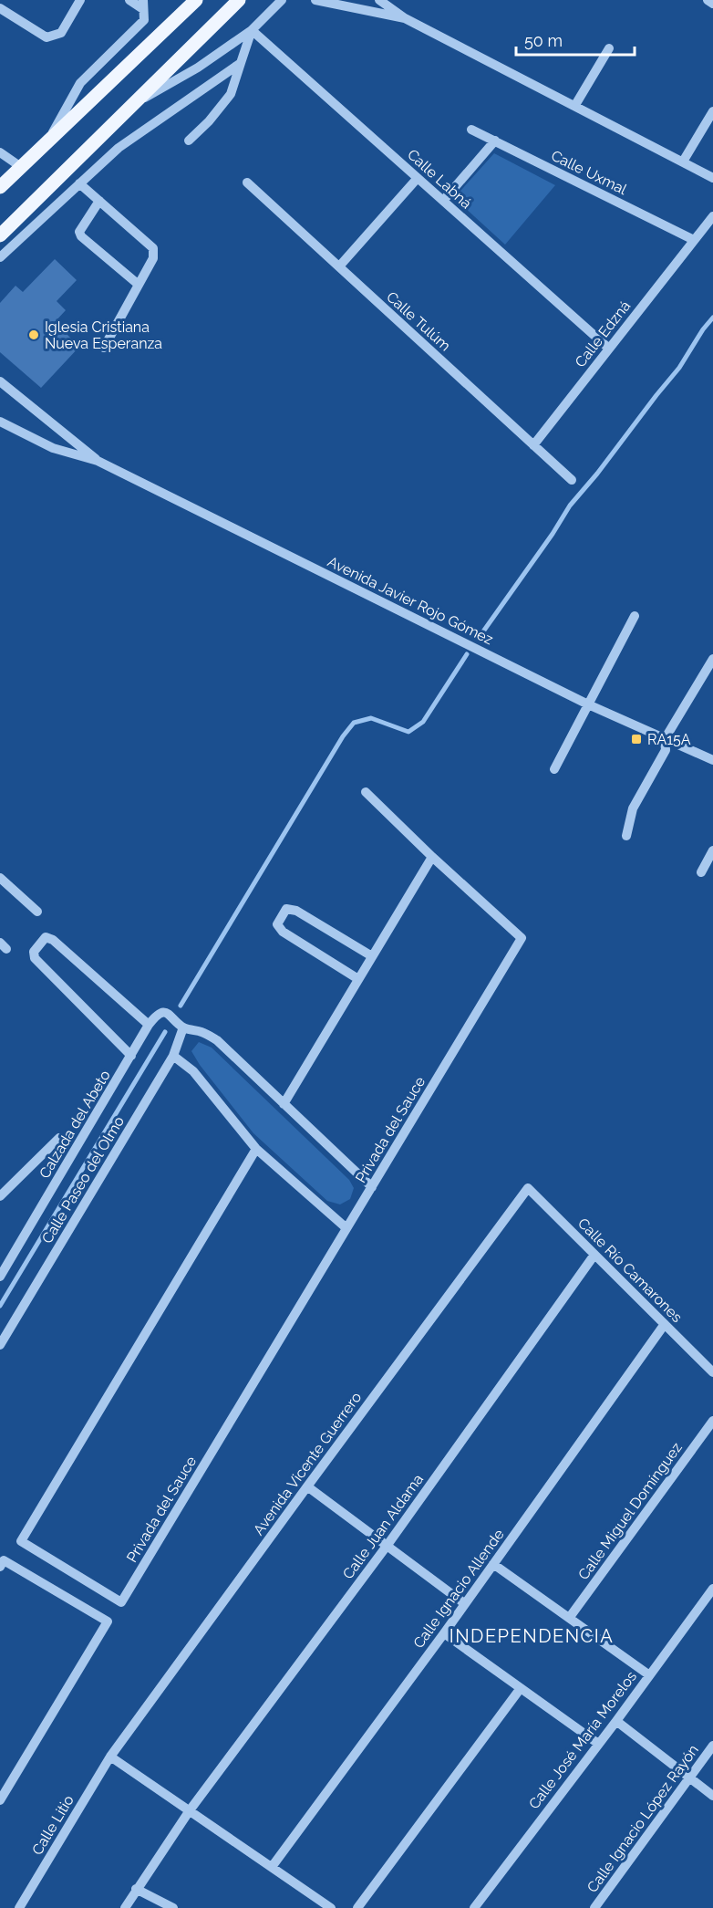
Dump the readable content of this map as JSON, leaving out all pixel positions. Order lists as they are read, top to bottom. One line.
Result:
{"streets":{"street":["Calle Uxmal","Calle Labná","Calle Tulúm","Calle Edzná","Avenida Javier Rojo Gómez","Calzada del Abeto","Privada del Sauce","Calle Paseo del Olmo","Calle Río Camarones","Avenida Vicente Guerrero","Calle Miguel Domínguez","Calle Juan Aldama","Calle Ignacio Allende","Calle José María Morelos","Calle Ignacio López Rayón","Calle Litio"]},"crossings":[["Calle Uxmal","Calle Edzná"],["Calle Labná","Calle Edzná"],["Calle Tulúm","Calle Edzná"],["Calle Río Camarones","Avenida Vicente Guerrero"],["Calle Río Camarones","Calle Juan Aldama"],["Calle Río Camarones","Calle Ignacio Allende"],["Avenida Vicente Guerrero","Calle Litio"]],"districts":["INDEPENDENCIA"],"places":{"other":["Iglesia Cristiana Nueva Esperanza"],"transit":["RA15A"]},"scale_bar":"50 m"}
